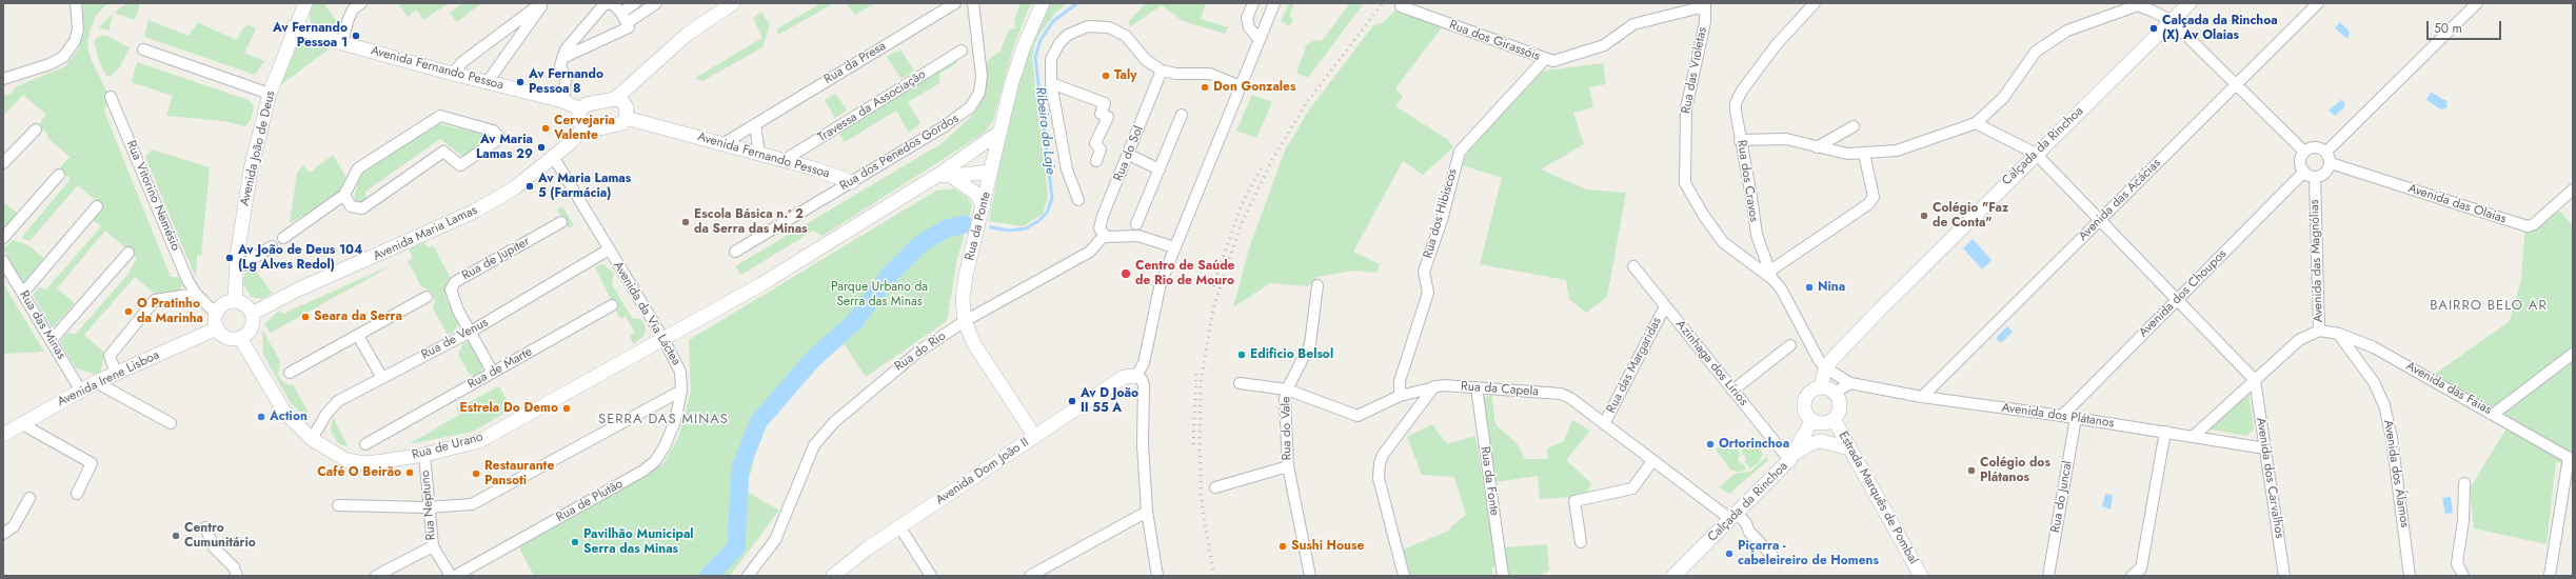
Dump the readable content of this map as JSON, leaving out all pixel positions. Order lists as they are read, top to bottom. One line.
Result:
{"streets":{"street":["Rua dos Girassóis","Rua da Presa","Avenida Fernando Pessoa","Rua das Violetas","Travessa da Associação","Calçada da Rinchoa","Avenida João de Deus","Rua dos Penedos Gordos","Rua do Sol","Rua dos Cravos","Rua Vitorino Nemésio","Avenida das Acácias","Avenida das Olaias","Rua dos Hibiscos","Rua da Ponte","Avenida Maria Lamas","Rua de Jupiter","Avenida das Magnólias","Avenida dos Choupos","Avenida da Via Láctea","Rua das Minas","Rua de Venus","Rua do Rio","Azinhaga dos Lírios","Rua das Margaridas","Rua de Marte","Avenida Irene Lisboa","Avenida das Faias","Rua da Capela","Avenida dos Plátanos","Rua do Vale","Rua de Urano","Avenida Dom João II","Avenida dos Álamos","Avenida dos Carvalhos","Rua da Fonte","Rua do Juncal","Estrada Marquês de Pombal","Rua de Plutão","Rua Neptuno"]},"crossings":[["Rua dos Girassóis","Rua das Violetas"],["Rua dos Girassóis","Rua dos Hibiscos"],["Rua da Presa","Avenida Fernando Pessoa"],["Avenida Fernando Pessoa","Travessa da Associação"],["Avenida Fernando Pessoa","Avenida João de Deus"],["Avenida Fernando Pessoa","Rua dos Penedos Gordos"],["Rua das Violetas","Rua dos Cravos"],["Calçada da Rinchoa","Rua dos Cravos"],["Calçada da Rinchoa","Azinhaga dos Lírios"],["Calçada da Rinchoa","Rua da Capela"],["Calçada da Rinchoa","Avenida dos Plátanos"],["Calçada da Rinchoa","Estrada Marquês de Pombal"],["Avenida João de Deus","Rua Vitorino Nemésio"],["Avenida João de Deus","Avenida Maria Lamas"],["Avenida João de Deus","Avenida Irene Lisboa"],["Avenida João de Deus","Rua de Urano"],["Rua do Sol","Rua do Rio"],["Rua dos Cravos","Avenida dos Plátanos"],["Rua Vitorino Nemésio","Avenida Maria Lamas"],["Rua Vitorino Nemésio","Avenida Irene Lisboa"],["Rua Vitorino Nemésio","Rua de Urano"],["Avenida das Acácias","Avenida dos Plátanos"],["Avenida das Olaias","Avenida das Magnólias"],["Avenida das Olaias","Avenida dos Choupos"],["Rua dos Hibiscos","Rua da Capela"],["Rua da Ponte","Rua do Rio"],["Rua da Ponte","Rua de Urano"],["Rua da Ponte","Avenida Dom João II"],["Avenida Maria Lamas","Avenida da Via Láctea"],["Avenida Maria Lamas","Avenida Irene Lisboa"],["Avenida Maria Lamas","Rua de Urano"],["Rua de Jupiter","Rua de Venus"],["Rua de Jupiter","Rua de Marte"],["Avenida das Magnólias","Avenida dos Choupos"],["Avenida das Magnólias","Avenida das Faias"],["Avenida das Magnólias","Avenida dos Plátanos"],["Avenida das Magnólias","Avenida dos Carvalhos"],["Avenida dos Choupos","Avenida dos Plátanos"],["Avenida da Via Láctea","Rua de Venus"],["Avenida da Via Láctea","Rua de Urano"],["Avenida da Via Láctea","Rua de Plutão"],["Rua das Minas","Avenida Irene Lisboa"],["Rua de Venus","Rua de Urano"],["Azinhaga dos Lírios","Rua das Margaridas"],["Rua das Margaridas","Rua da Capela"],["Avenida Irene Lisboa","Rua de Urano"],["Avenida das Faias","Avenida dos Álamos"],["Rua da Capela","Rua do Vale"],["Rua da Capela","Rua da Fonte"],["Avenida dos Plátanos","Avenida dos Carvalhos"],["Avenida dos Plátanos","Rua do Juncal"],["Rua de Urano","Rua Neptuno"]],"districts":["BAIRRO BELO AR","SERRA DAS MINAS"],"water":["Ribeira da Laje"],"parks":["Parque Urbano da Serra das Minas"],"places":["Calçada da Rinchoa (X) Av Olaias","Av Fernando Pessoa 1","Taly","Av Fernando Pessoa 8","Don Gonzales","Cervejaria Valente","Av Maria Lamas 29","Av Maria Lamas 5 (Farmácia)","Colégio \"Faz de Conta\"","Escola Básica n.º 2 da Serra das Minas","Av João de Deus 104 (Lg Alves Redol)","Centro de Saúde de Rio de Mouro","Nina","O Pratinho da Marinha","Seara da Serra","Edificio Belsol","Av D João II 55 A","Estrela Do Demo","Action","Ortorinchoa","Colégio dos Plátanos","Café O Beirão","Restaurante Pansoti","Centro Cumunitário","Pavilhão Municipal Serra das Minas","Sushi House","Piçarra - cabeleireiro de Homens"],"scale_bar":"50 m"}
